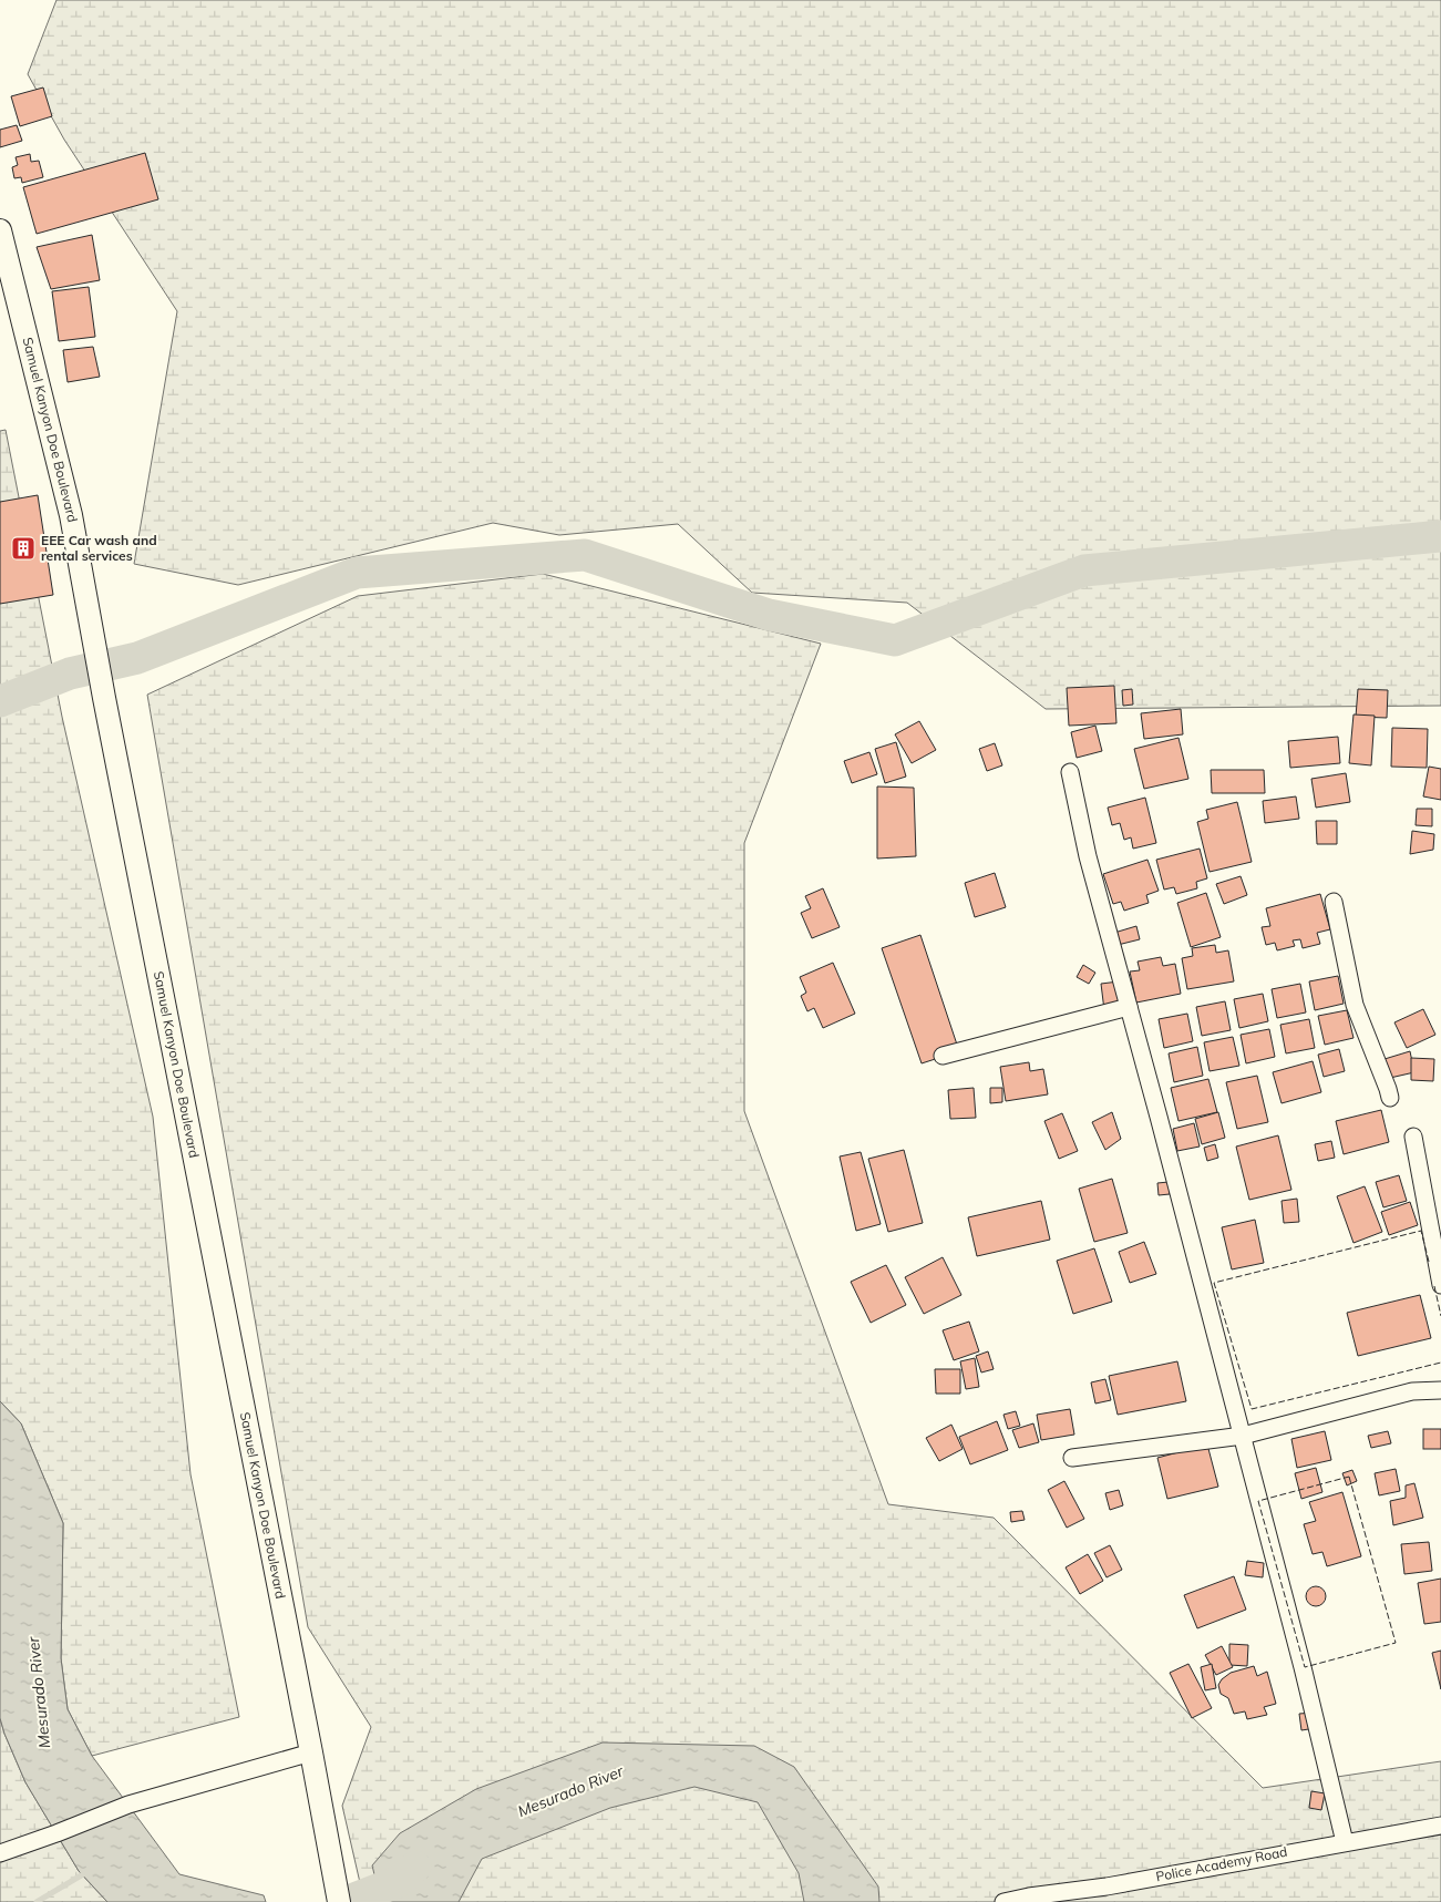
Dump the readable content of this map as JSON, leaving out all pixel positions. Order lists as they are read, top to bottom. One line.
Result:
{"streets":{"street":["Samuel Kanyon Doe Boulevard","Police Academy Road"]},"water":["Mesurado River"],"places":{"building":["EEE Car wash and rental services"]}}
